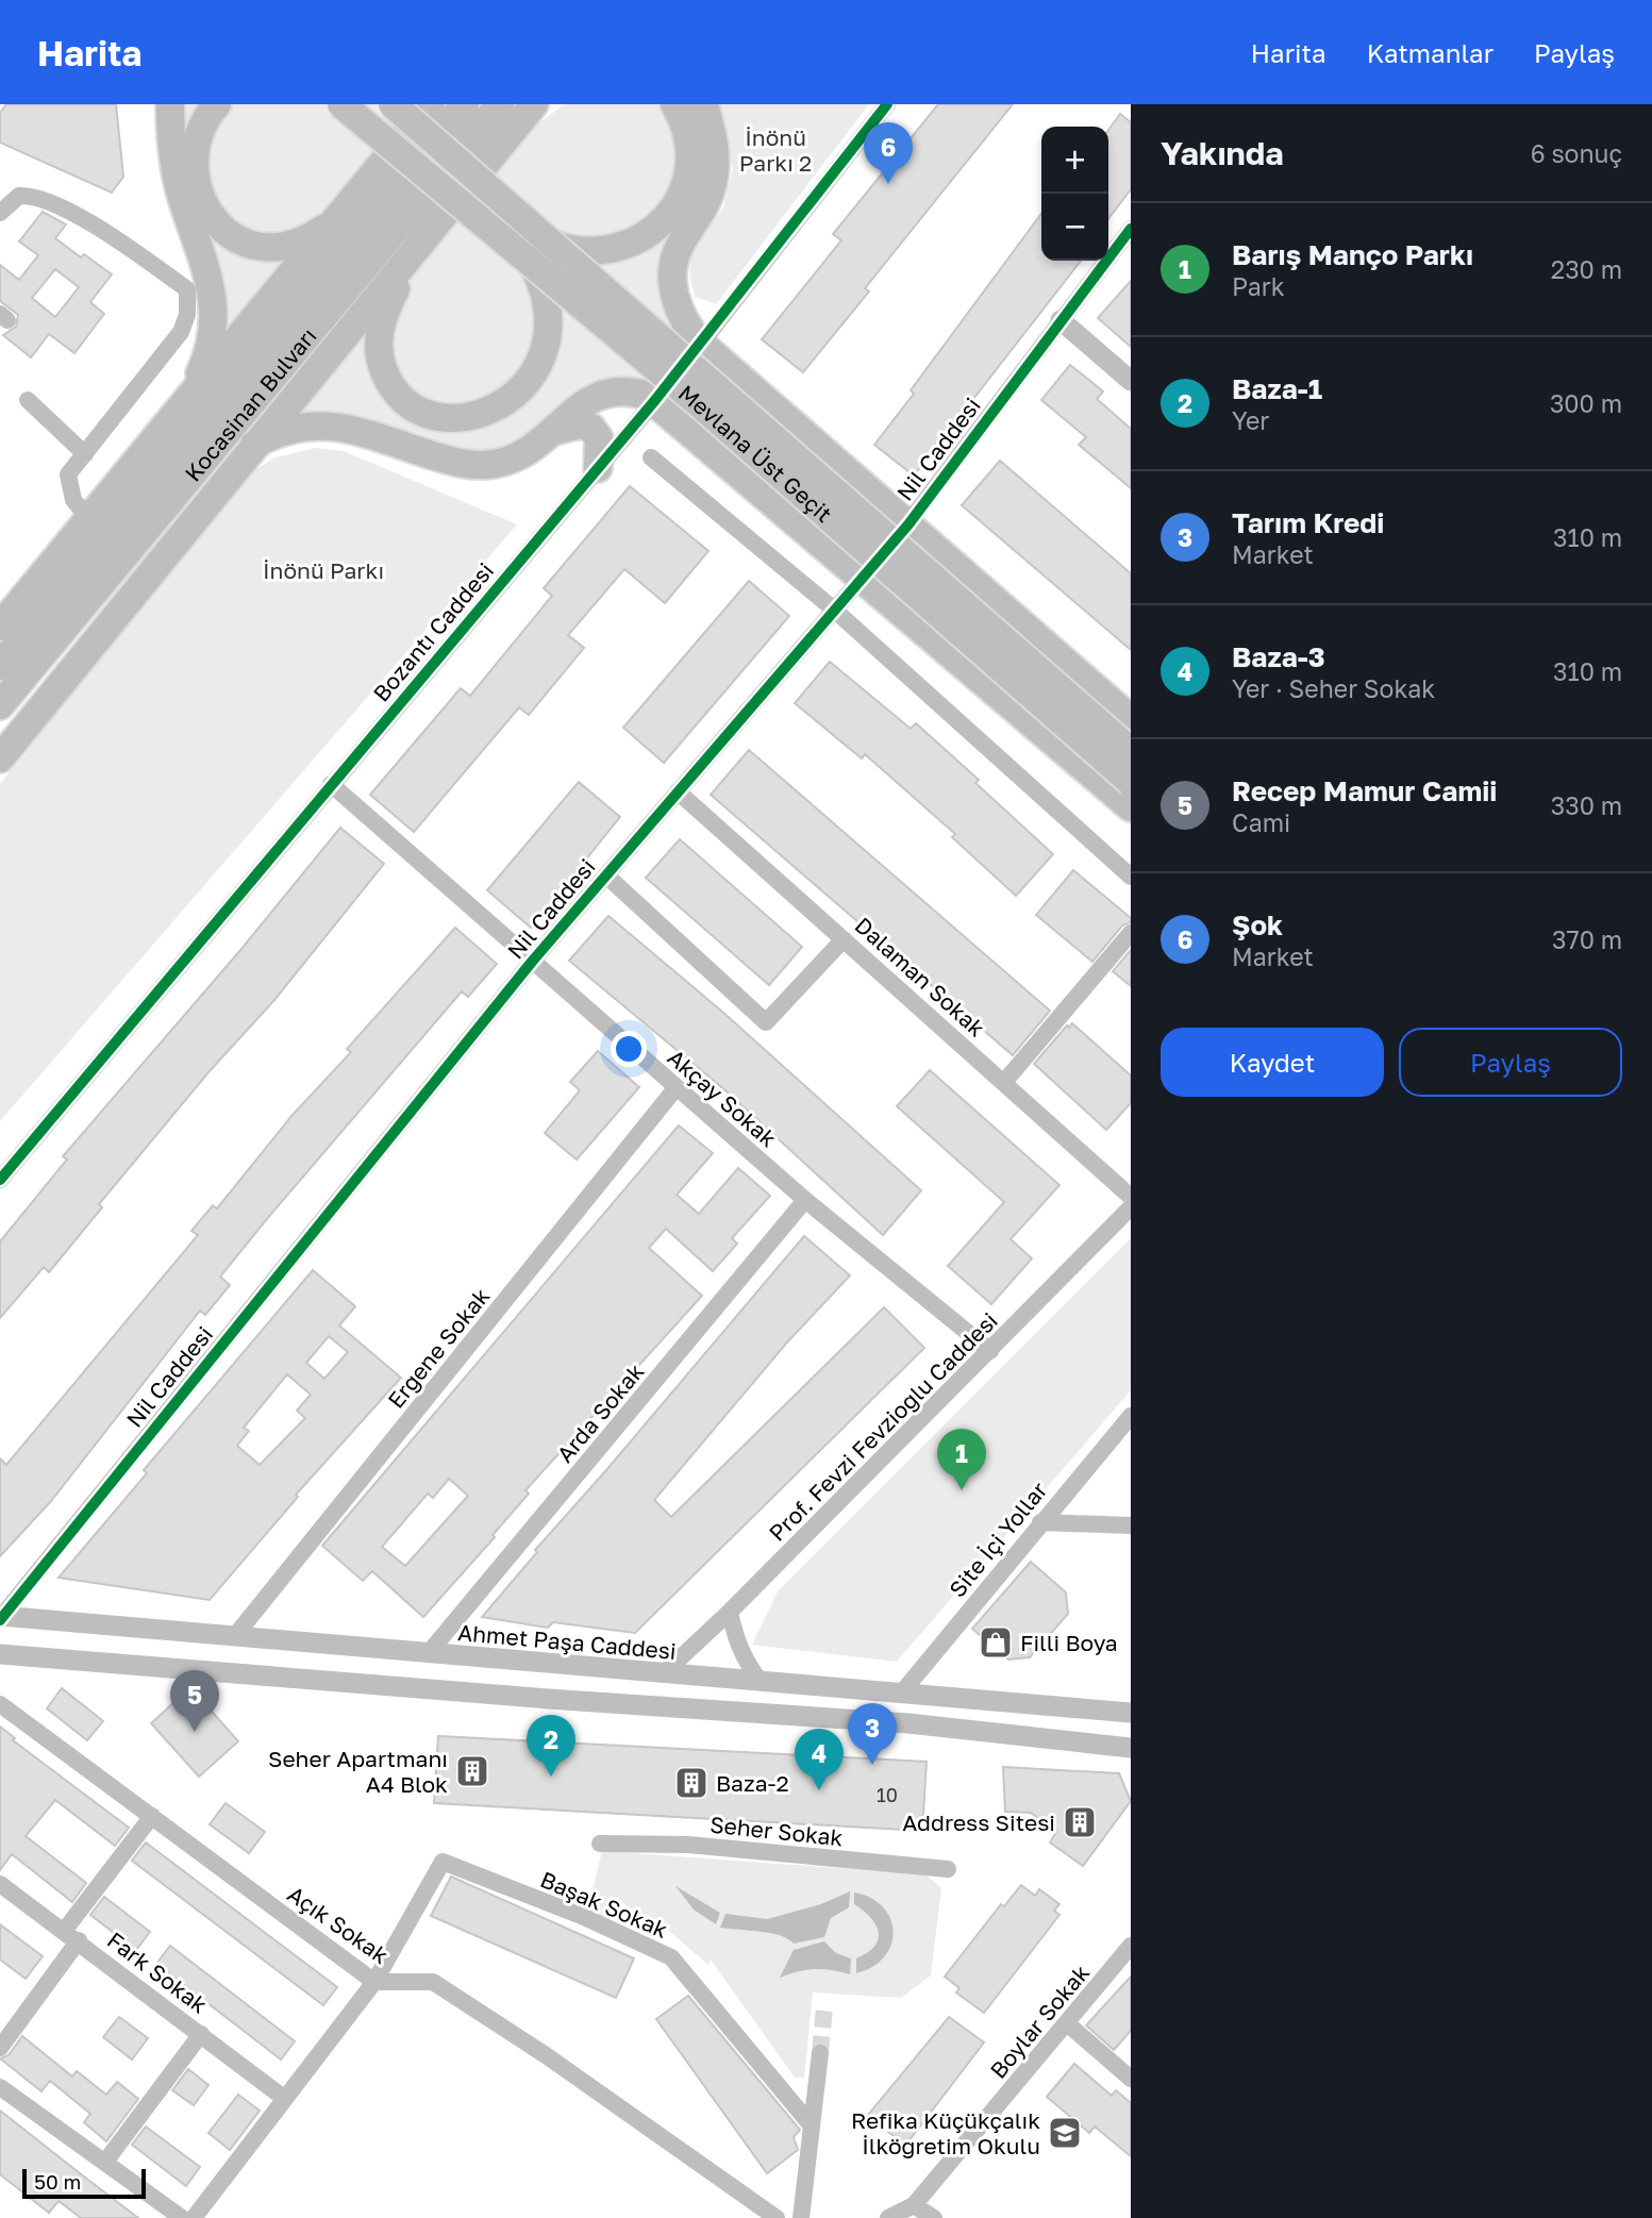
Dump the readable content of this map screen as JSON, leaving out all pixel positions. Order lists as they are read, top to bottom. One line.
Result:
{"streets":{"highway":["Kocasinan Bulvarı","Mevlana Üst Geçit"],"street":["Nil Caddesi","Bozantı Caddesi","Dalaman Sokak","Akçay Sokak","Ergene Sokak","Arda Sokak","Prof. Fevzi Fevzioğlu Caddesi","Site İçi Yollar","Ahmet Paşa Caddesi","Seher Sokak","Başak Sokak","Açık Sokak","Fark Sokak","Boylar Sokak"]},"crossings":[["Nil Caddesi","Dalaman Sokak"],["Nil Caddesi","Akçay Sokak"],["Nil Caddesi","Ahmet Paşa Caddesi"],["Bozantı Caddesi","Akçay Sokak"],["Akçay Sokak","Ergene Sokak"],["Akçay Sokak","Arda Sokak"],["Akçay Sokak","Prof. Fevzi Fevzioğlu Caddesi"],["Ergene Sokak","Ahmet Paşa Caddesi"],["Arda Sokak","Ahmet Paşa Caddesi"],["Prof. Fevzi Fevzioğlu Caddesi","Ahmet Paşa Caddesi"],["Site İçi Yollar","Ahmet Paşa Caddesi"],["Başak Sokak","Açık Sokak"]],"parks":["İnönü Parkı 2","İnönü Parkı"],"places":{"shop":["Filli Boya"],"building":["Seher Apartmanı A4 Blok","Baza-2","Address Sitesi"],"school or university":["Refika Küçükçalık İlköğretim Okulu"]},"house_numbers":["10"],"scale_bar":"50 m","page":{"header":"Harita","nav":["Harita","Katmanlar","Paylaş"],"heading":["Yakında","6 sonuç"],"pins":["6","1","5","3","2","4"],"map_buttons":["+","−"],"list":[{"mark":"1","name":"Barış Manço Parkı","note":"Park","value":"230 m"},{"mark":"2","name":"Baza-1","note":"Yer","value":"300 m"},{"mark":"3","name":"Tarım Kredi","note":"Market","value":"310 m"},{"mark":"4","name":"Baza-3","note":"Yer · Seher Sokak","value":"310 m"},{"mark":"5","name":"Recep Mamur Camii","note":"Cami","value":"330 m"},{"mark":"6","name":"Şok","note":"Market","value":"370 m"}],"buttons":["Kaydet","Paylaş"],"scale":"50 m"}}
